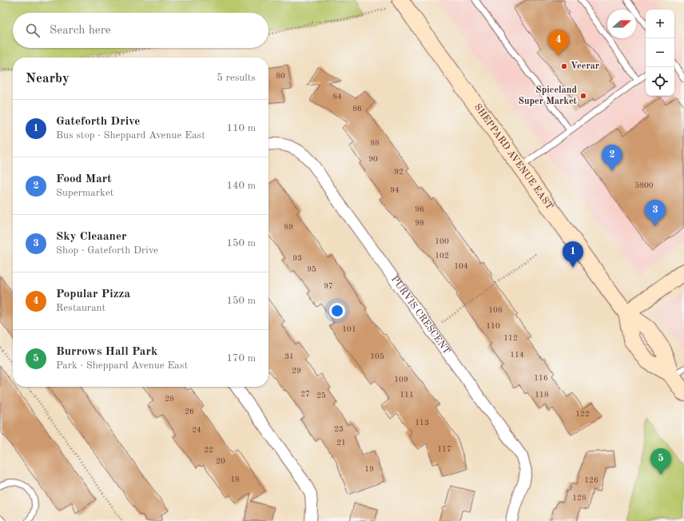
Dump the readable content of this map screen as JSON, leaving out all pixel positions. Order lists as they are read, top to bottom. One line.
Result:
{"streets":{"main road":["SHEPPARD AVENUE EAST"],"street":["PURVIS CRESCENT"]},"places":["Veerar","Spiceland Super Market"],"house_numbers":["80","84","86","88","90","92","5800","94","96","98","89","100","102","93","104","95","97","108","110","101","112","114","31","105","29","116","109","27","111","118","25","28","26","122","113","23","24","21","117","22","20","19","18","126","128"],"north":"right","page":{"map_buttons":["+","−"],"search":"Search here","pins":["4","2","3","1","5"],"heading":["Nearby","5 results"],"list":[{"mark":"1","name":"Gateforth Drive","note":"Bus stop · Sheppard Avenue East","value":"110 m"},{"mark":"2","name":"Food Mart","note":"Supermarket","value":"140 m"},{"mark":"3","name":"Sky Cleaaner","note":"Shop · Gateforth Drive","value":"150 m"},{"mark":"4","name":"Popular Pizza","note":"Restaurant","value":"150 m"},{"mark":"5","name":"Burrows Hall Park","note":"Park · Sheppard Avenue East","value":"170 m"}]}}
